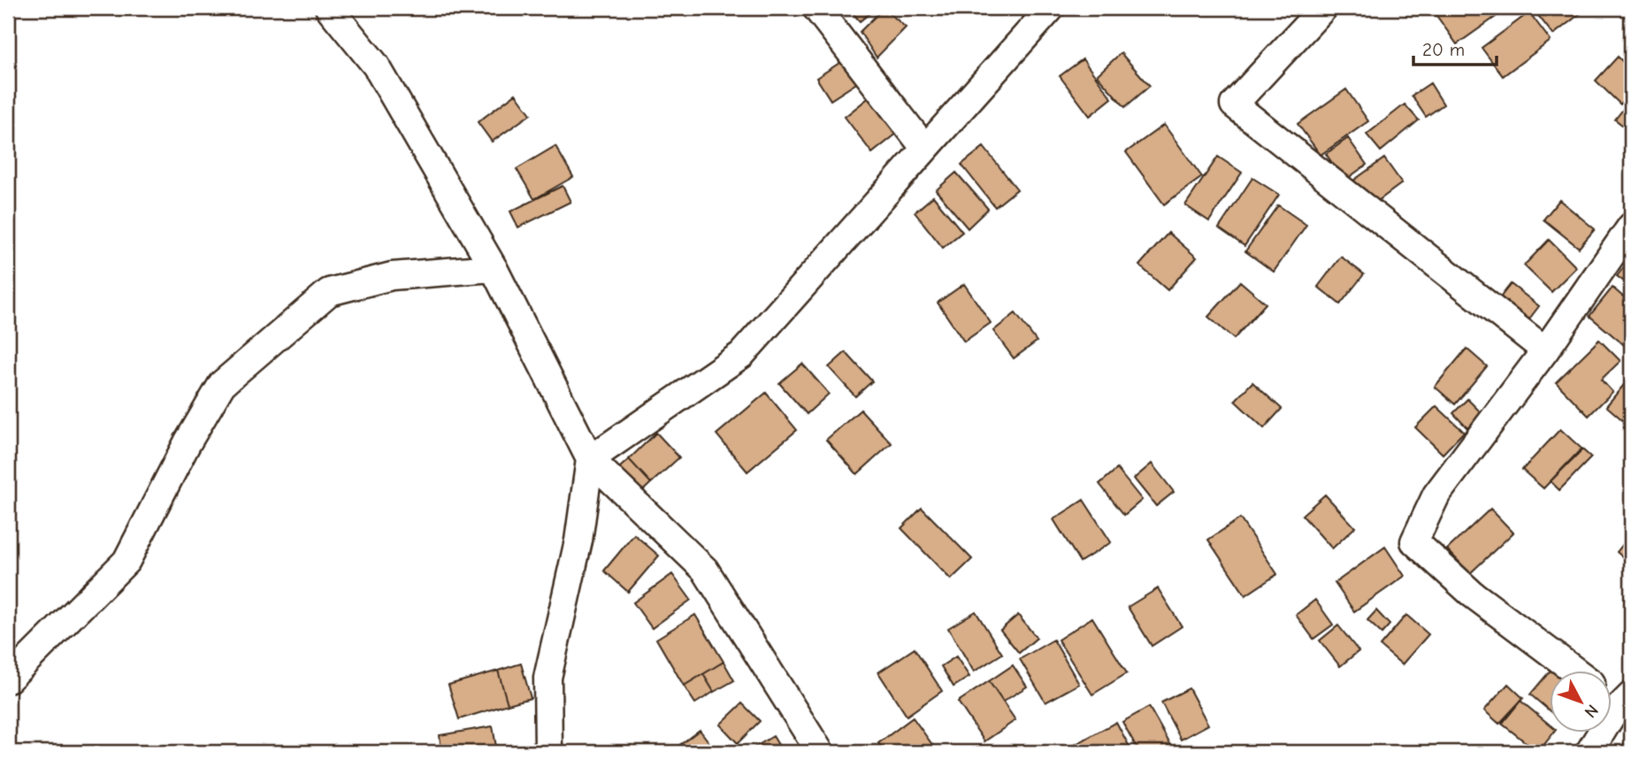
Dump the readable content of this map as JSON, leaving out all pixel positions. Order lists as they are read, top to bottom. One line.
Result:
{"scale_bar":"20 m","north":"bottom right"}
